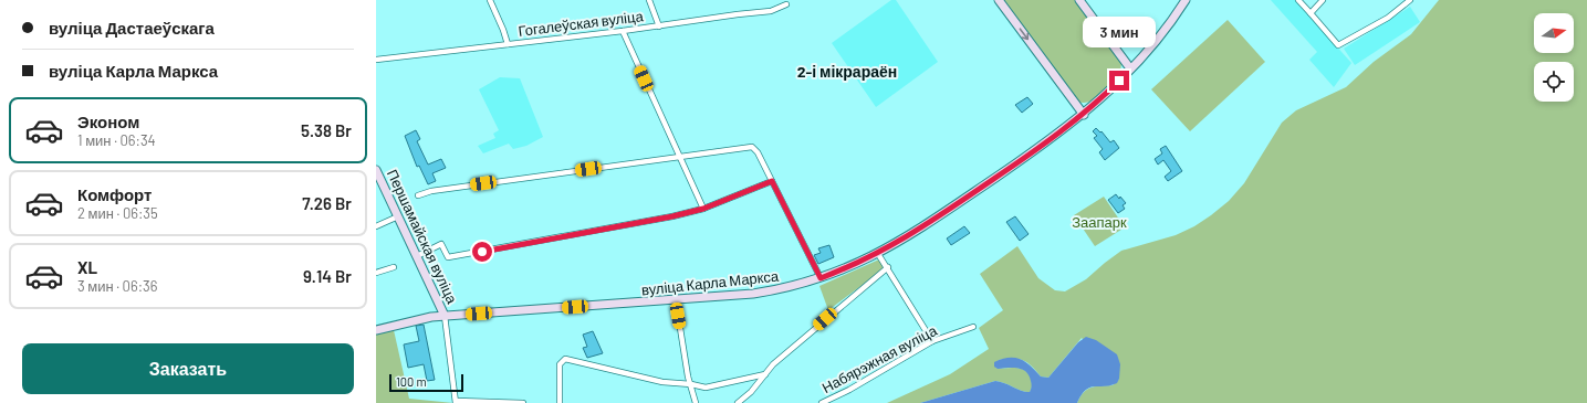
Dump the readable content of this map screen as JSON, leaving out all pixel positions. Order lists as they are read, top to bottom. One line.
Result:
{"streets":{"main road":["Першамайская вуліца","вуліца Карла Маркса"],"street":["Гогалеўская вуліца","Набярэжная вуліца"]},"crossings":[["Першамайская вуліца","вуліца Карла Маркса"]],"districts":["2-і мікрараён"],"parks":["Заапарк"],"scale_bar":"100 m","north":"right","page":{"banner":["вуліца Дастаеўскага","вуліца Карла Маркса"],"bubble":"3 мин","list":[{"name":"Эконом","note":"1 мин · 06:34","value":"5.38 Br"},{"name":"Комфорт","note":"2 мин · 06:35","value":"7.26 Br"},{"name":"XL","note":"3 мин · 06:36","value":"9.14 Br"}],"buttons":"Заказать","scale":"100 m"}}
